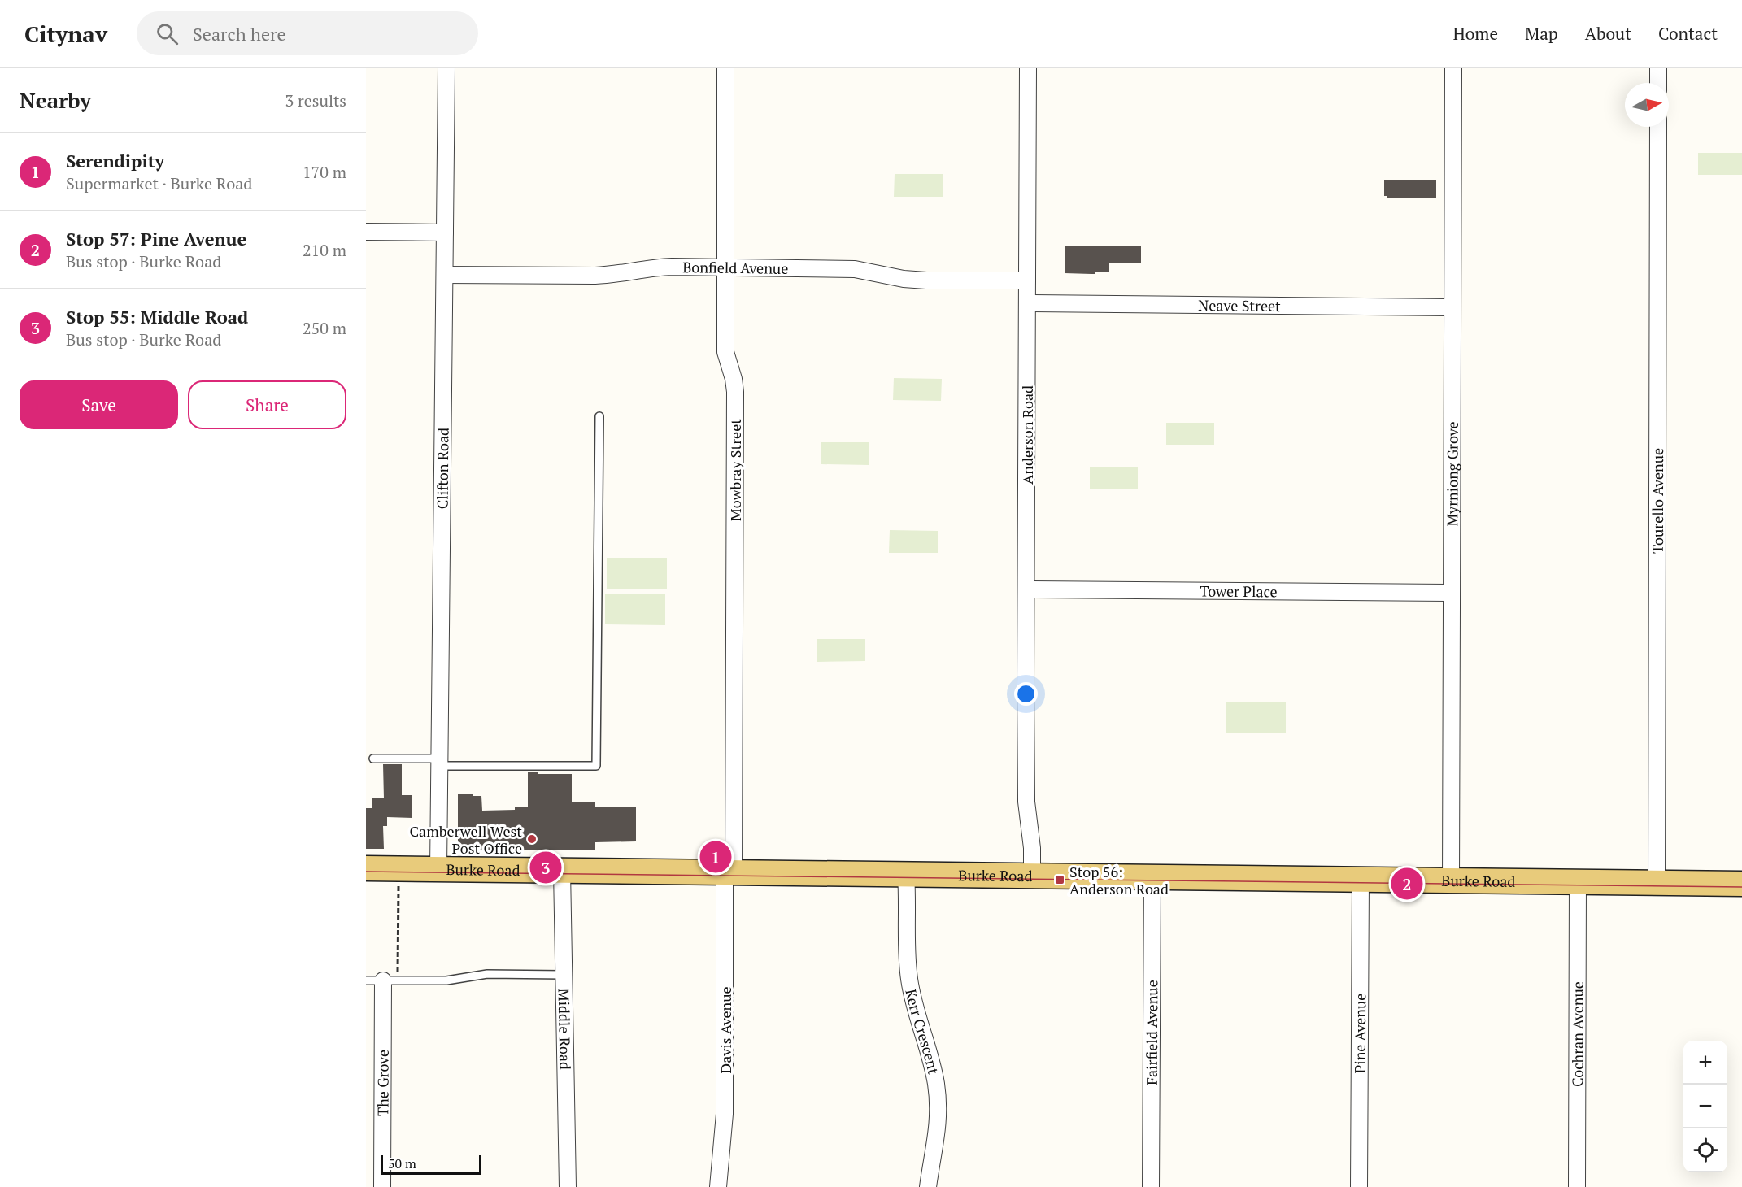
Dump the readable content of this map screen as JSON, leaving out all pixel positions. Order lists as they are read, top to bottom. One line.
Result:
{"streets":{"main road":["Burke Road"],"street":["Bonfield Avenue","Neave Street","Anderson Road","Clifton Road","Mowbray Street","Myrniong Grove","Tourello Avenue","Tower Place","Middle Road","Davis Avenue","Kerr Crescent","Fairfield Avenue","Pine Avenue","Cochran Avenue","The Grove"]},"crossings":[["Bonfield Avenue","Anderson Road"],["Bonfield Avenue","Clifton Road"],["Bonfield Avenue","Mowbray Street"],["Neave Street","Anderson Road"],["Neave Street","Myrniong Grove"],["Anderson Road","Tower Place"],["Anderson Road","Burke Road"],["Clifton Road","Burke Road"],["Mowbray Street","Burke Road"],["Mowbray Street","Davis Avenue"],["Myrniong Grove","Tower Place"],["Myrniong Grove","Burke Road"],["Tourello Avenue","Burke Road"],["Burke Road","Middle Road"],["Burke Road","Davis Avenue"],["Burke Road","Kerr Crescent"],["Burke Road","Fairfield Avenue"],["Burke Road","Pine Avenue"],["Burke Road","Cochran Avenue"]],"places":{"other":["Camberwell West Post Office"],"transit":["Stop 56: Anderson Road"]},"scale_bar":"50 m","north":"right","page":{"header":"Citynav","search":"Search here","nav":["Home","Map","About","Contact"],"heading":["Nearby","3 results"],"list":[{"mark":"1","name":"Serendipity","note":"Supermarket · Burke Road","value":"170 m"},{"mark":"2","name":"Stop 57: Pine Avenue","note":"Bus stop · Burke Road","value":"210 m"},{"mark":"3","name":"Stop 55: Middle Road","note":"Bus stop · Burke Road","value":"250 m"}],"buttons":["Save","Share"],"pins":["1","3","2"],"map_buttons":["+","−"],"scale":"50 m"}}
